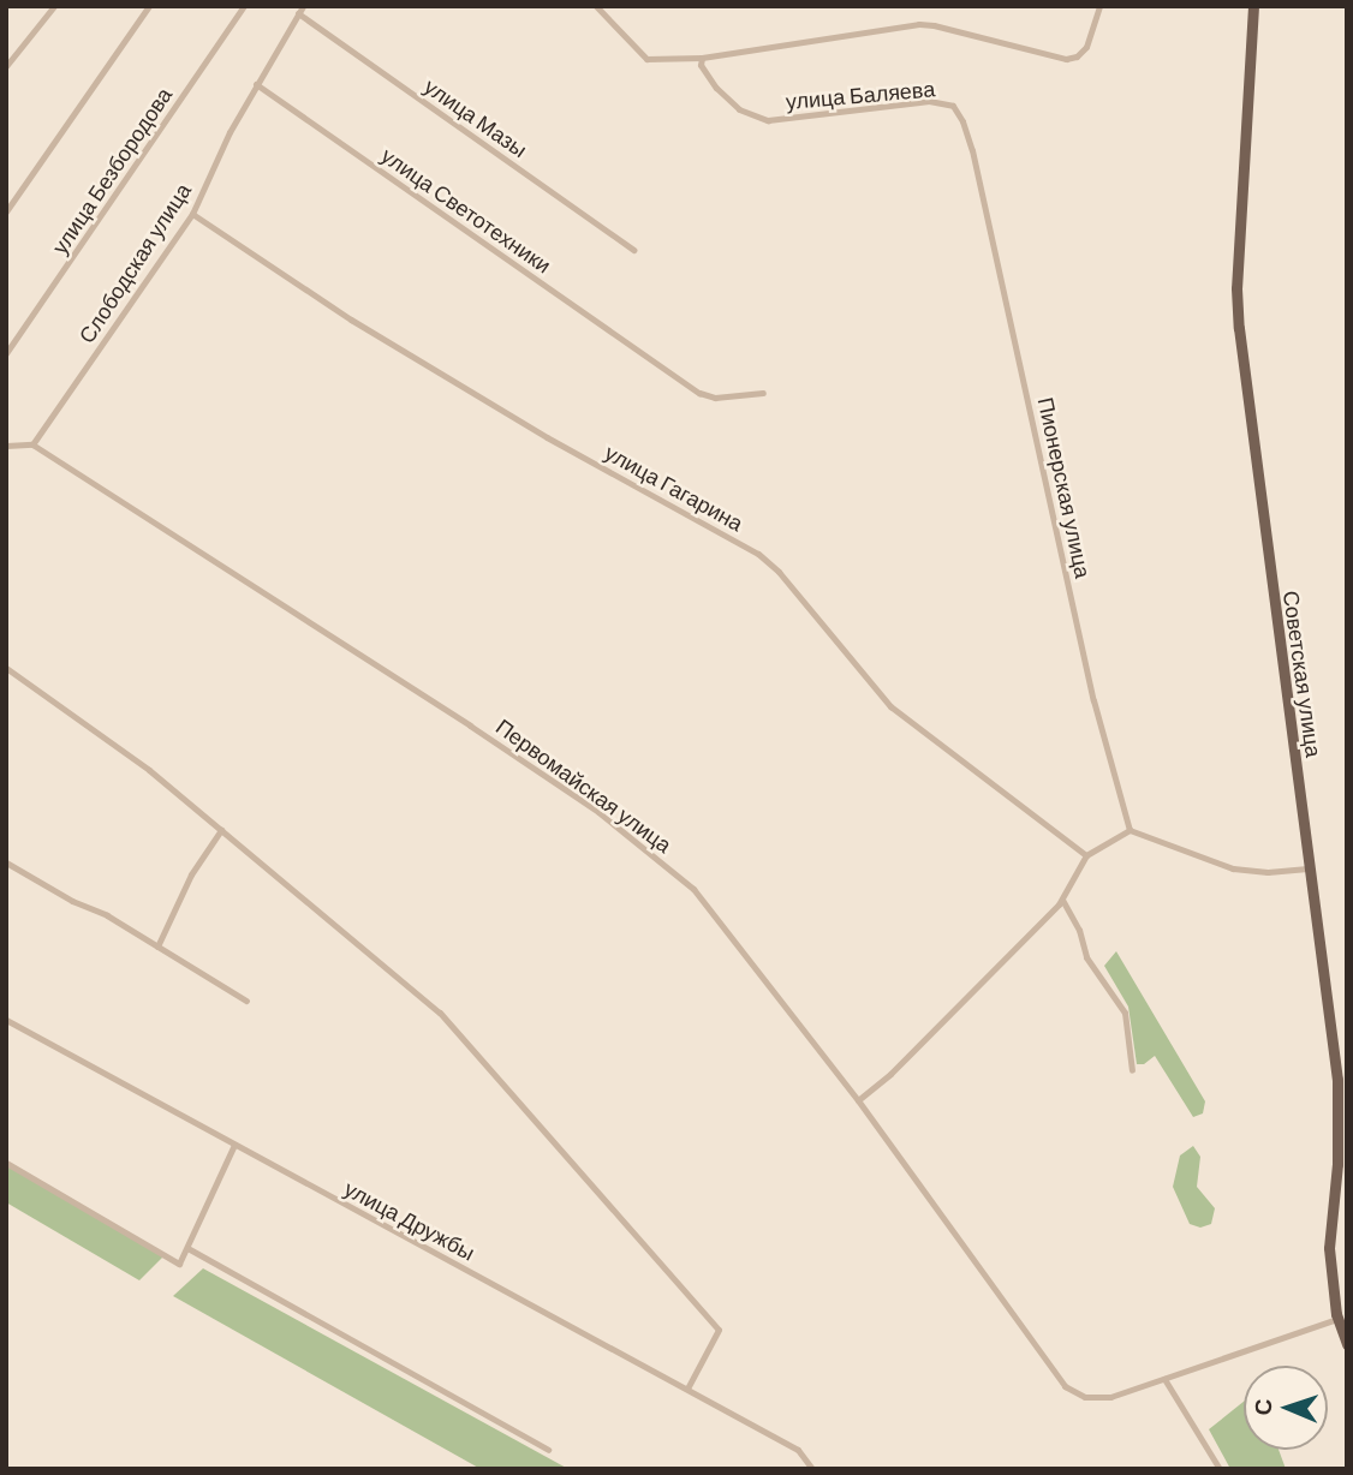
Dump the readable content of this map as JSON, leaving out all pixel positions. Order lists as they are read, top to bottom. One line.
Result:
{"streets":{"main road":["Советская улица"],"street":["улица Баляева","улица Мазы","улица Безбородова","улица Светотехники","Слободская улица","улица Гагарина","Пионерская улица","Первомайская улица","улица Дружбы"]},"crossings":[["улица Баляева","Пионерская улица"],["улица Мазы","Слободская улица"],["улица Светотехники","Слободская улица"],["Слободская улица","улица Гагарина"],["Слободская улица","Первомайская улица"],["Советская улица","Первомайская улица"]],"north":"left"}
